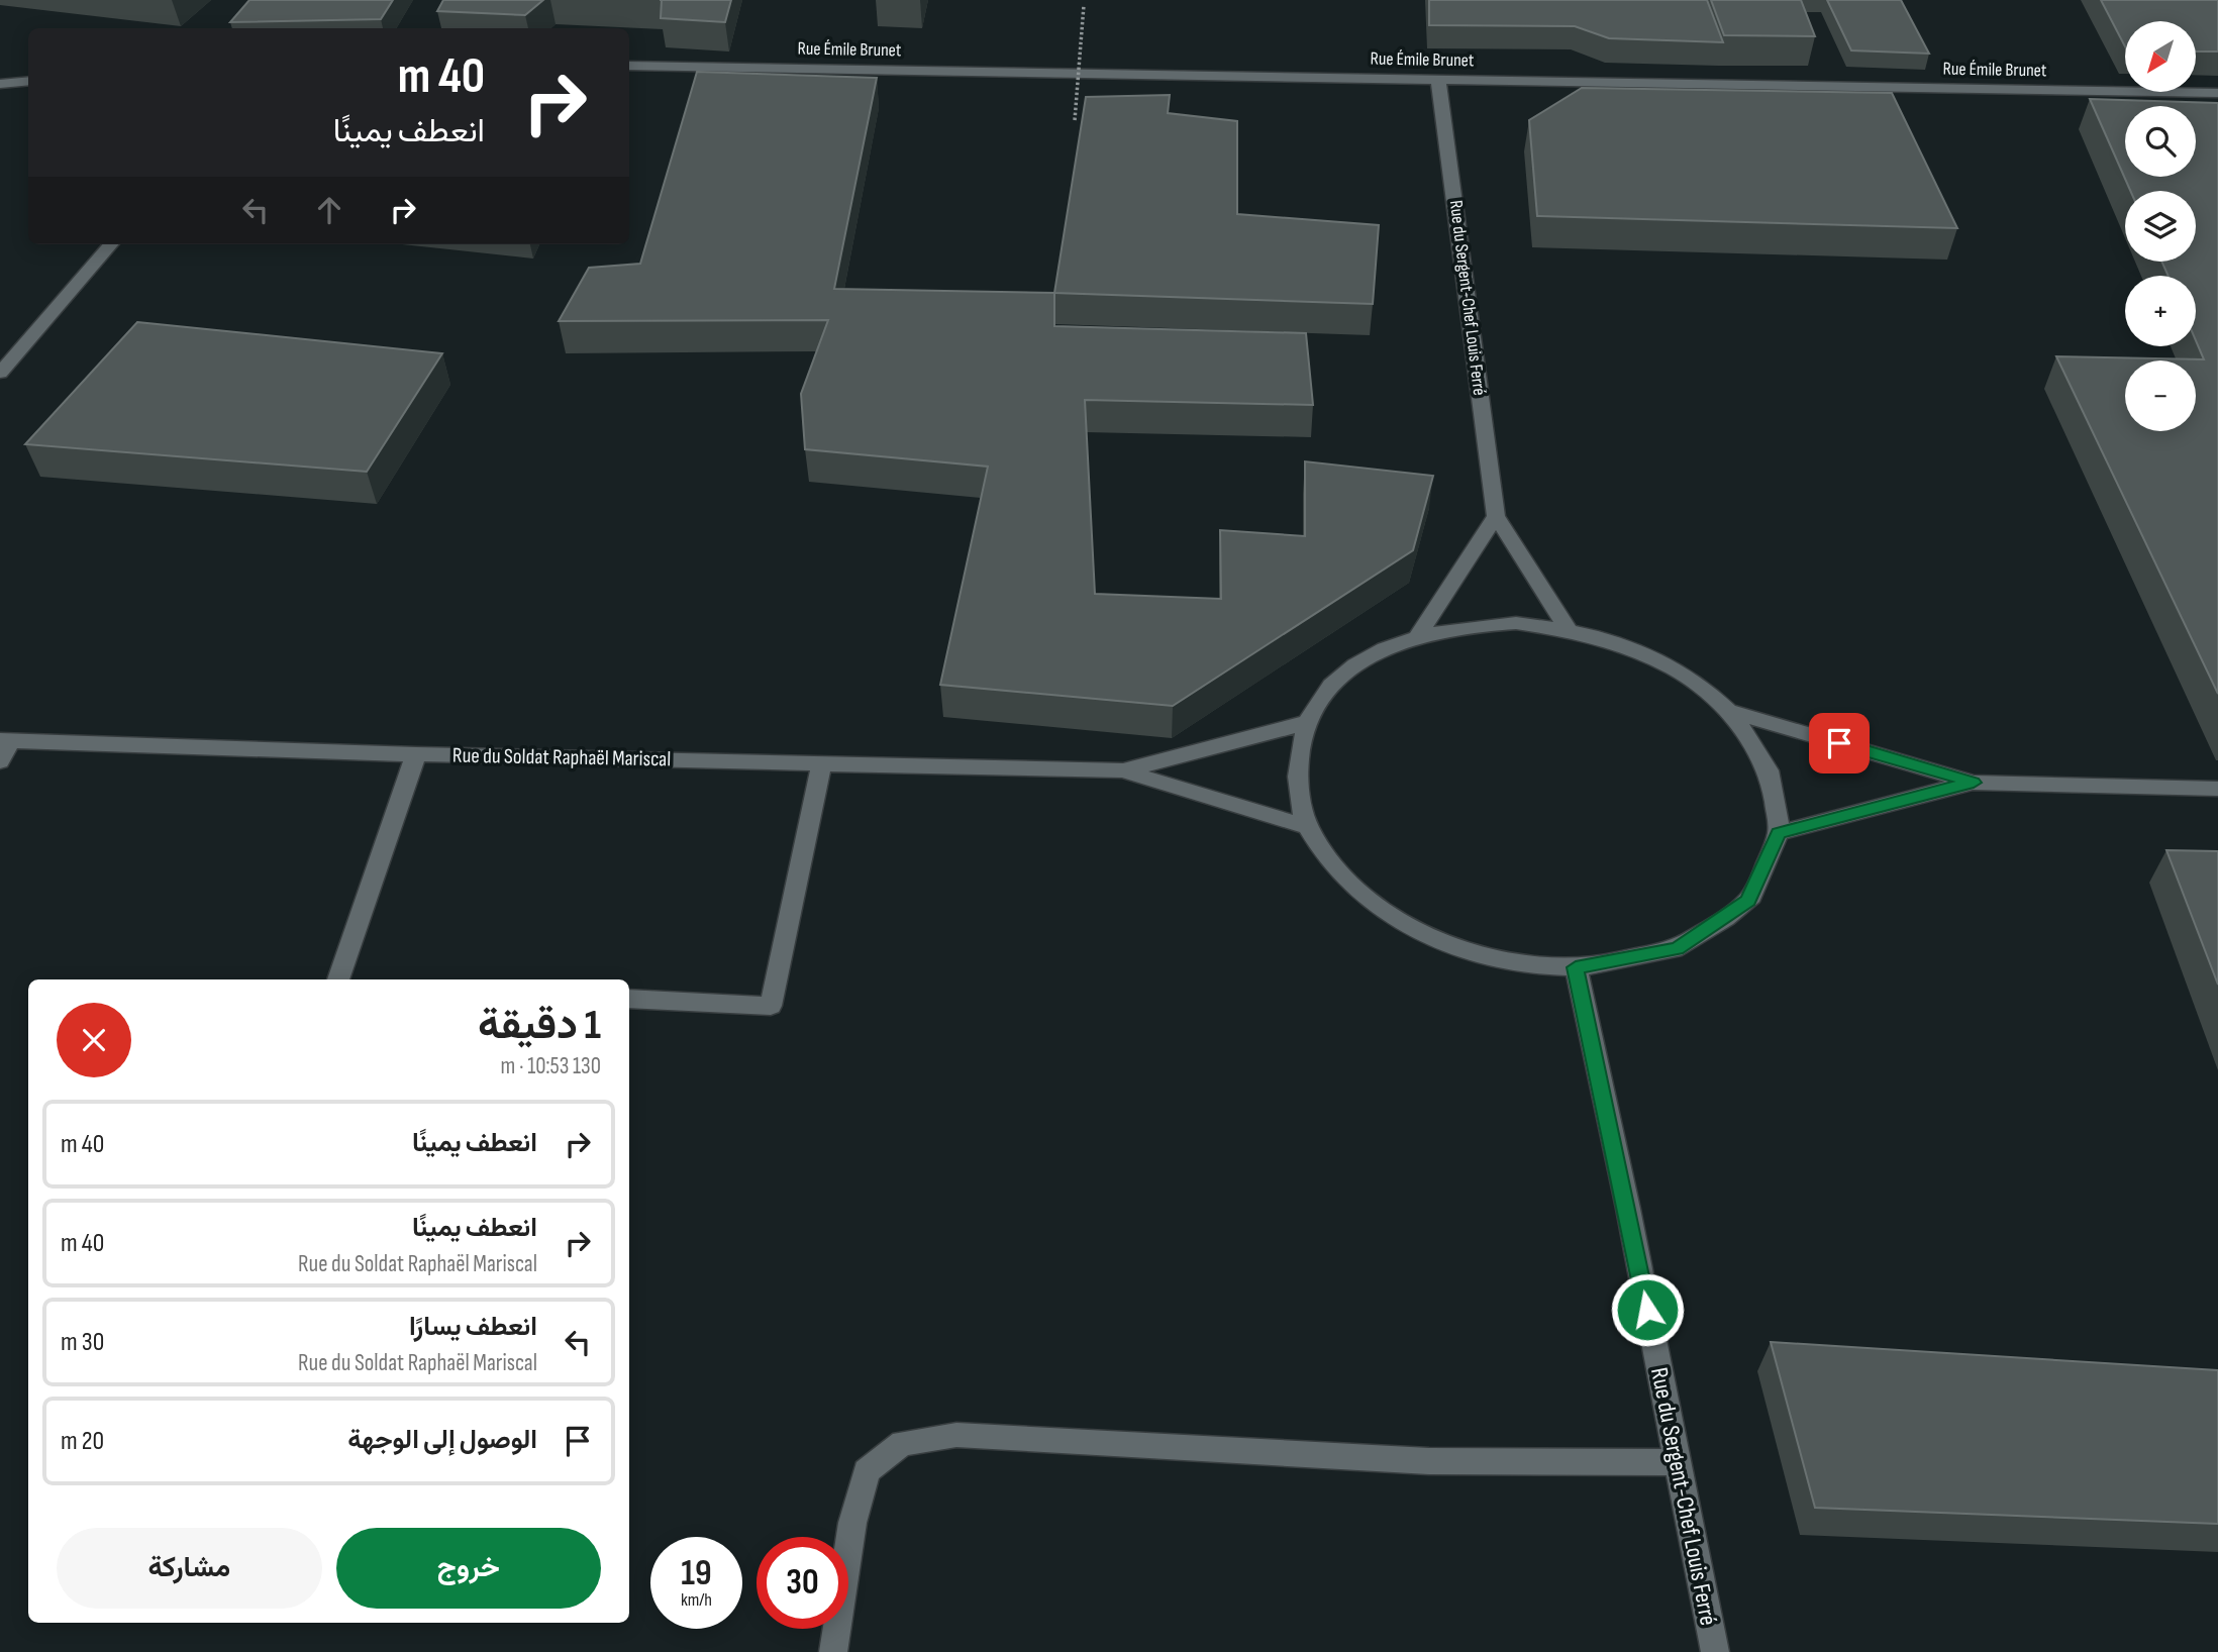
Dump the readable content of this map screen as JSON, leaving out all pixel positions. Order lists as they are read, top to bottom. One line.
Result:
{"streets":{"street":["Rue Émile Brunet","Rue du Sergent-Chef Louis Ferré","Rue du Soldat Raphaël Mariscal"]},"crossings":[["Rue Émile Brunet","Rue du Sergent-Chef Louis Ferré"]],"north":"bottom left","page":{"map_buttons":["+","−"],"turn":["40 m","انعطف يمينًا"],"heading":["1 دقيقة","130 m · 10:53"],"list":[{"name":"انعطف يمينًا","value":"40 m"},{"name":"انعطف يمينًا","note":"Rue du Soldat Raphaël Mariscal","value":"40 m"},{"name":"انعطف يسارًا","note":"Rue du Soldat Raphaël Mariscal","value":"30 m"},{"name":"الوصول إلى الوجهة","value":"20 m"}],"buttons":["خروج","مشاركة"],"speed":"19 km/h","limit":"30"}}
